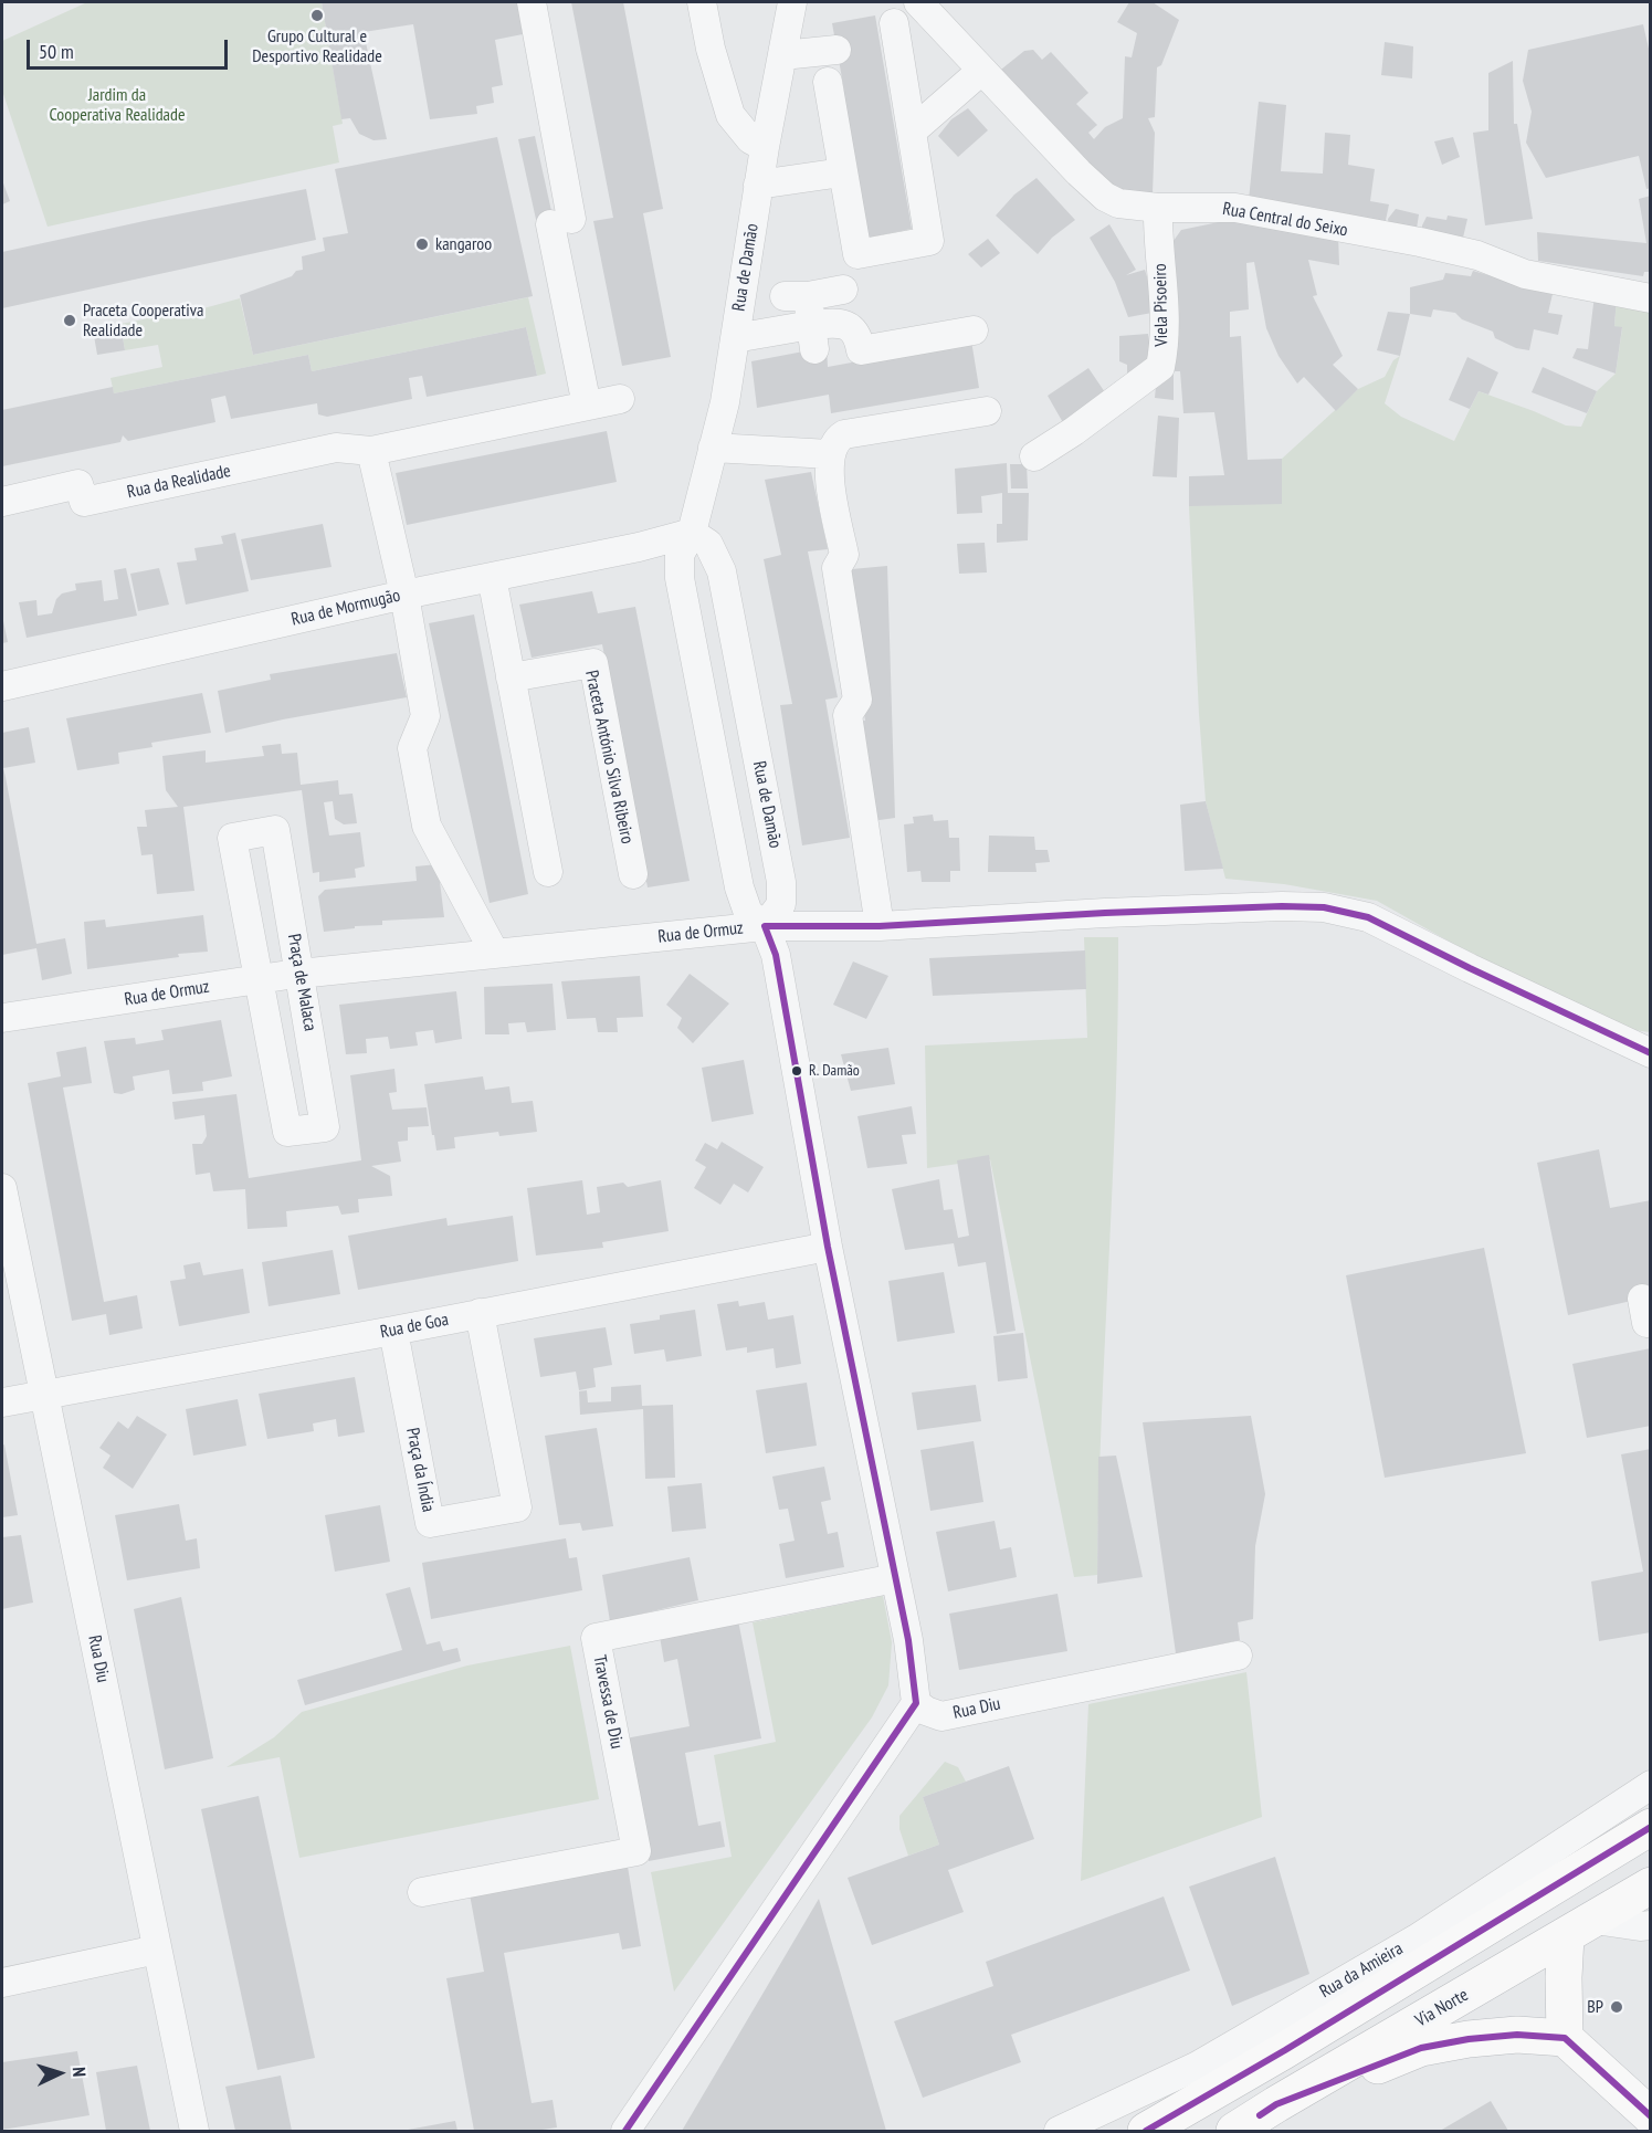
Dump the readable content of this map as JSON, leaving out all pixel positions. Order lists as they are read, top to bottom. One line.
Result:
{"streets":{"highway":["Via Norte"],"street":["Rua Central do Seixo","Rua de Damão","Viela Pisoeiro","Rua da Realidade","Rua de Mormugão","Praceta António Silva Ribeiro","Rua de Ormuz","Praça de Malaca","Rua de Goa","Praça da Índia","Rua Diu","Travessa de Diu","Rua da Amieira"]},"crossings":[["Rua Central do Seixo","Viela Pisoeiro"],["Rua de Damão","Rua de Mormugão"],["Rua de Damão","Rua de Ormuz"],["Rua de Damão","Rua de Goa"],["Rua de Damão","Rua Diu"],["Rua de Damão","Travessa de Diu"],["Rua de Ormuz","Praça de Malaca"],["Rua de Goa","Praça da Índia"],["Rua de Goa","Rua Diu"]],"parks":["Jardim da Cooperativa Realidade"],"places":["Grupo Cultural e Desportivo Realidade","kangaroo","Praceta Cooperativa Realidade","R. Damão","BP"],"scale_bar":"50 m","north":"right"}
